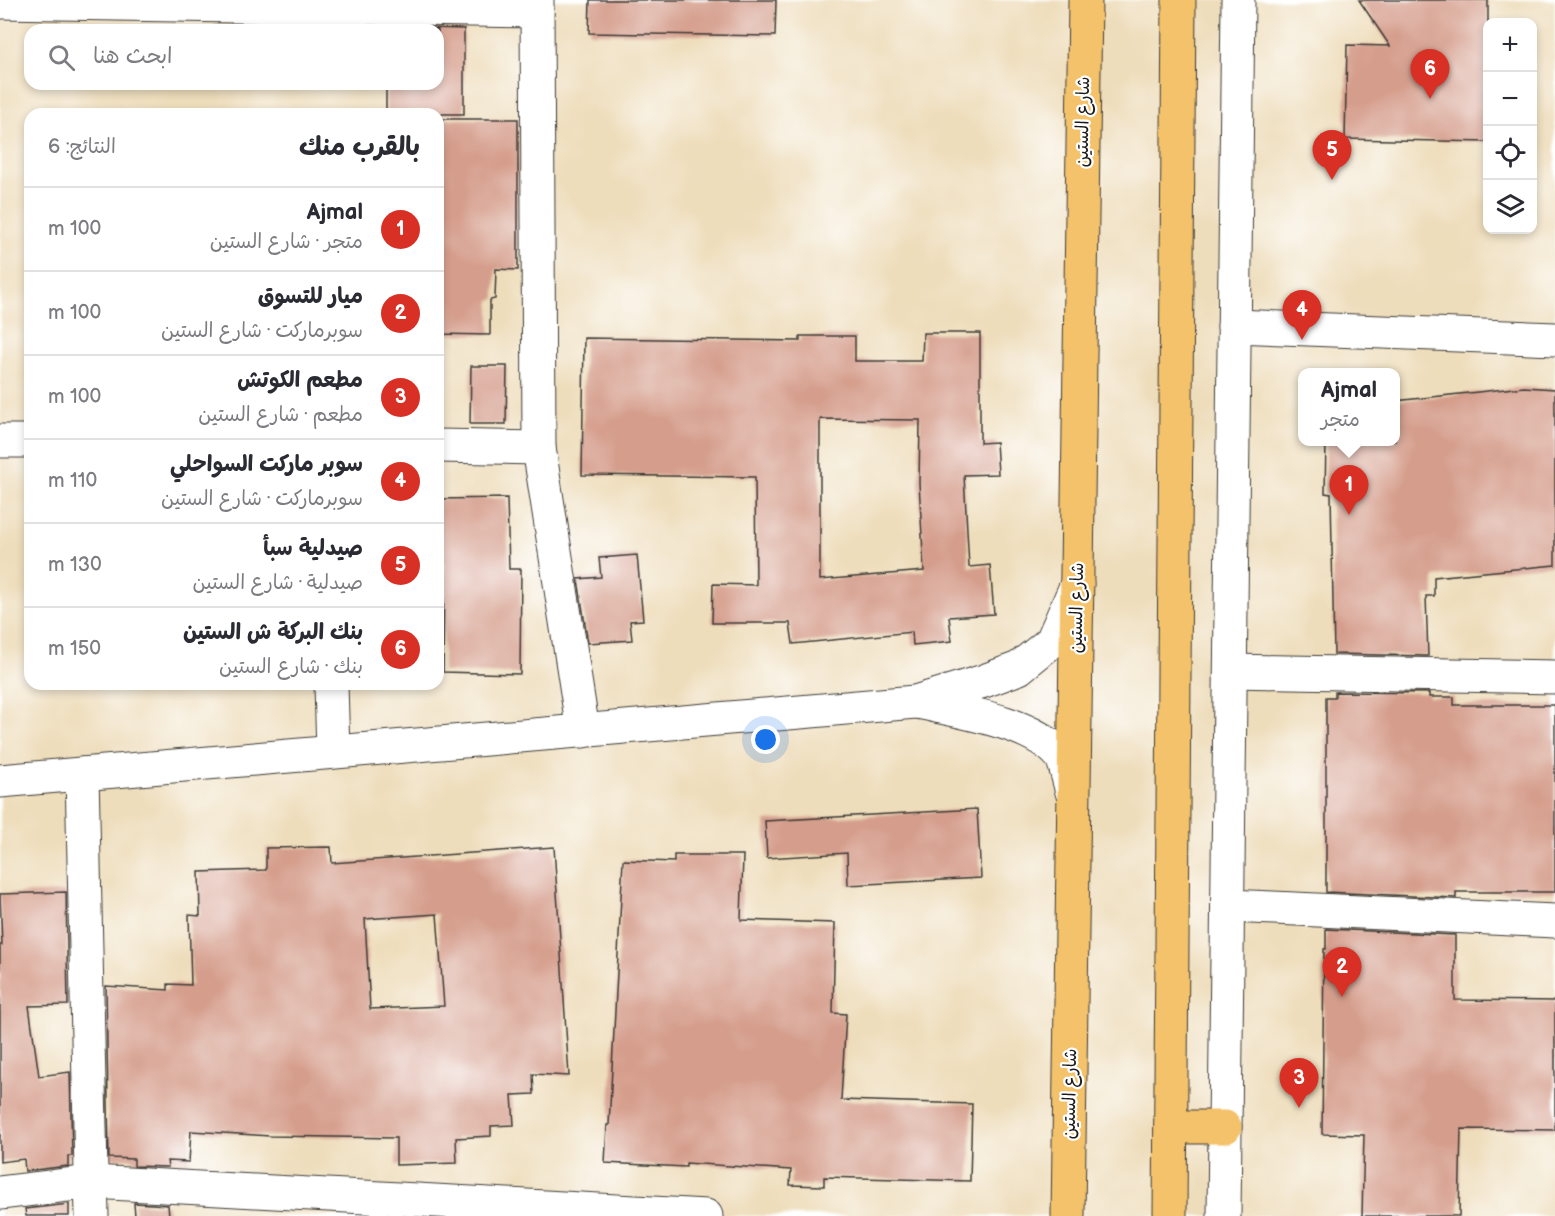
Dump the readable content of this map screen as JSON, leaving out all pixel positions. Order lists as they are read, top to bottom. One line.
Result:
{"streets":{"main road":["شارع الستين"]},"page":{"map_buttons":["+","−"],"search":"ابحث هنا","pins":["6","5","4","1","2","3"],"heading":["بالقرب منك","النتائج: 6"],"list":[{"mark":"1","name":"Ajmal","note":"متجر · شارع الستين","value":"100 m"},{"mark":"2","name":"ميار للتسوق","note":"سوبرماركت · شارع الستين","value":"100 m"},{"mark":"3","name":"مطعم الكوتش","note":"مطعم · شارع الستين","value":"100 m"},{"mark":"4","name":"سوبر ماركت السواحلي","note":"سوبرماركت · شارع الستين","value":"110 m"},{"mark":"5","name":"صيدلية سبأ","note":"صيدلية · شارع الستين","value":"130 m"},{"mark":"6","name":"بنك البركة ش الستين","note":"بنك · شارع الستين","value":"150 m"}],"popup":["Ajmal","متجر"]}}
